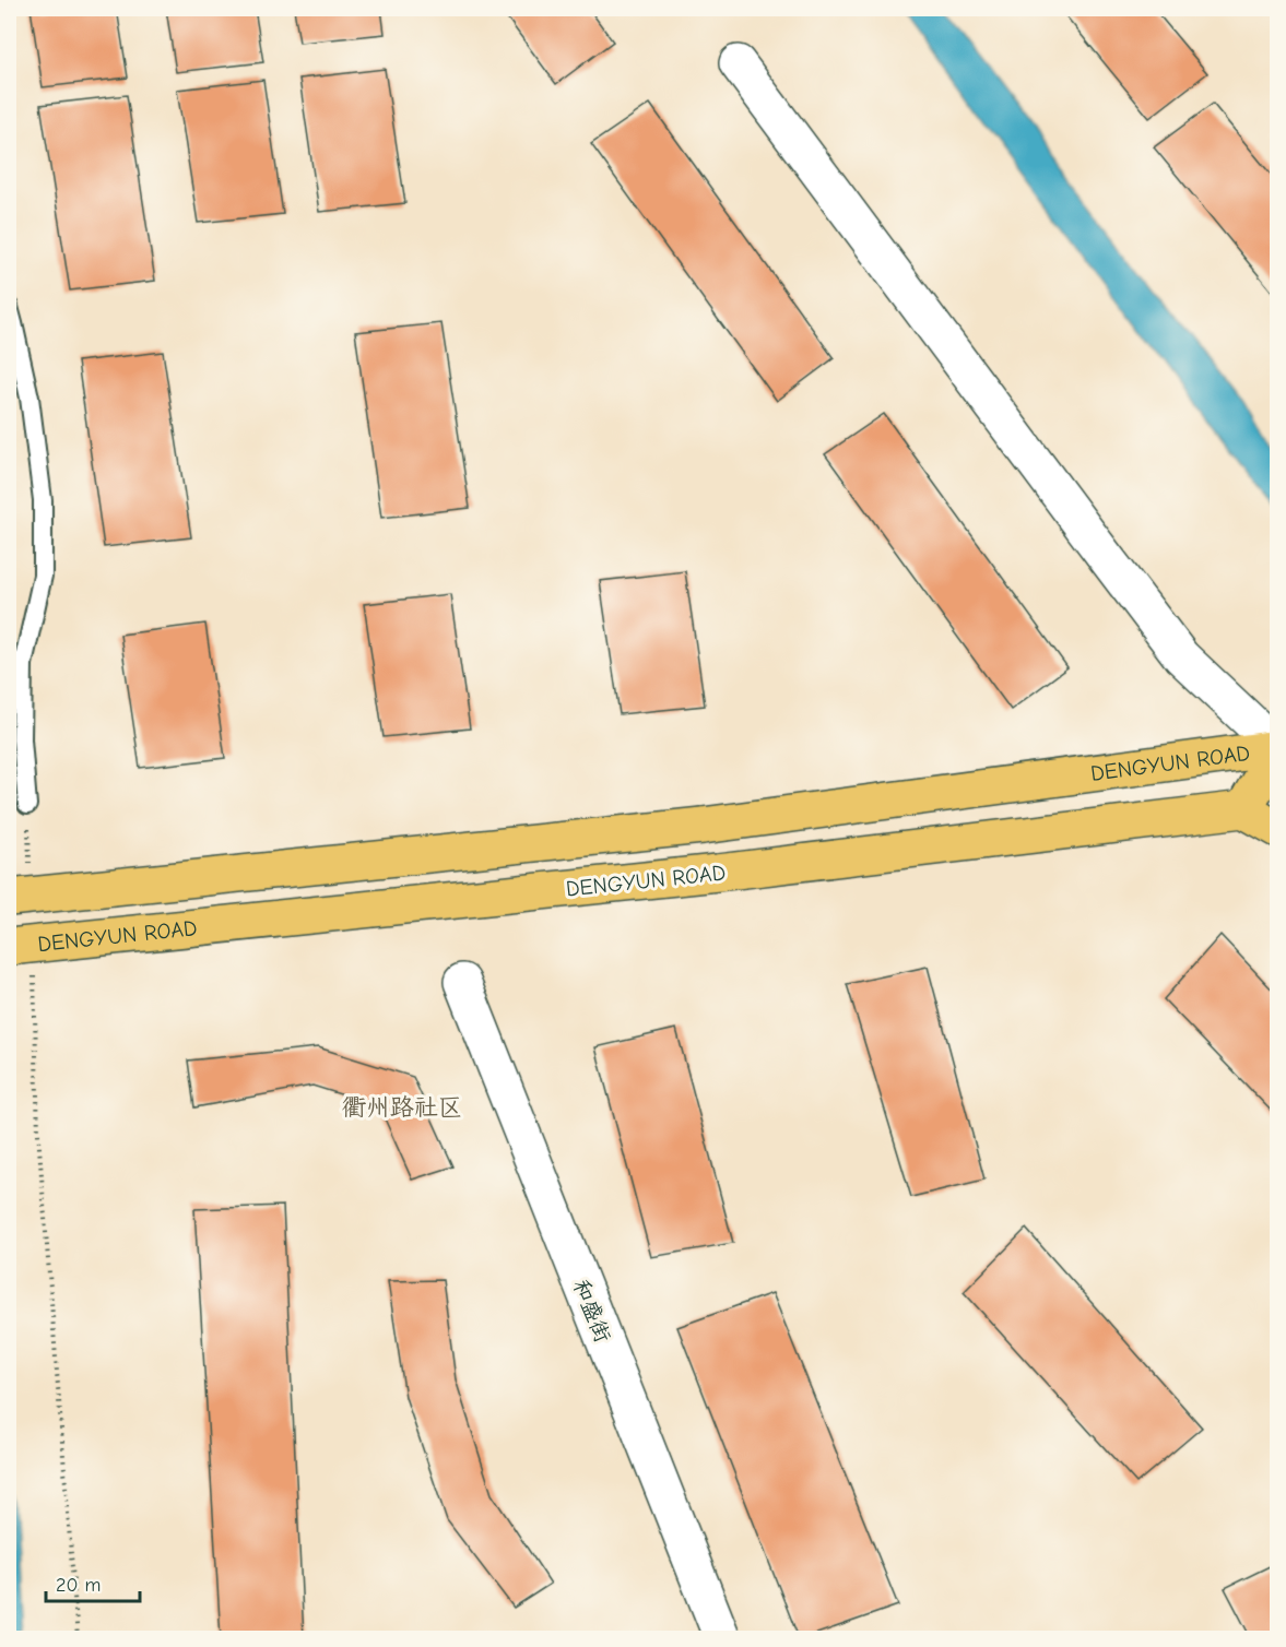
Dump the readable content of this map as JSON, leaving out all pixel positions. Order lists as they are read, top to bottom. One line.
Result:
{"streets":{"main road":["DENGYUN ROAD"],"street":["和盛街"]},"districts":["衢州路社区"],"scale_bar":"20 m"}
